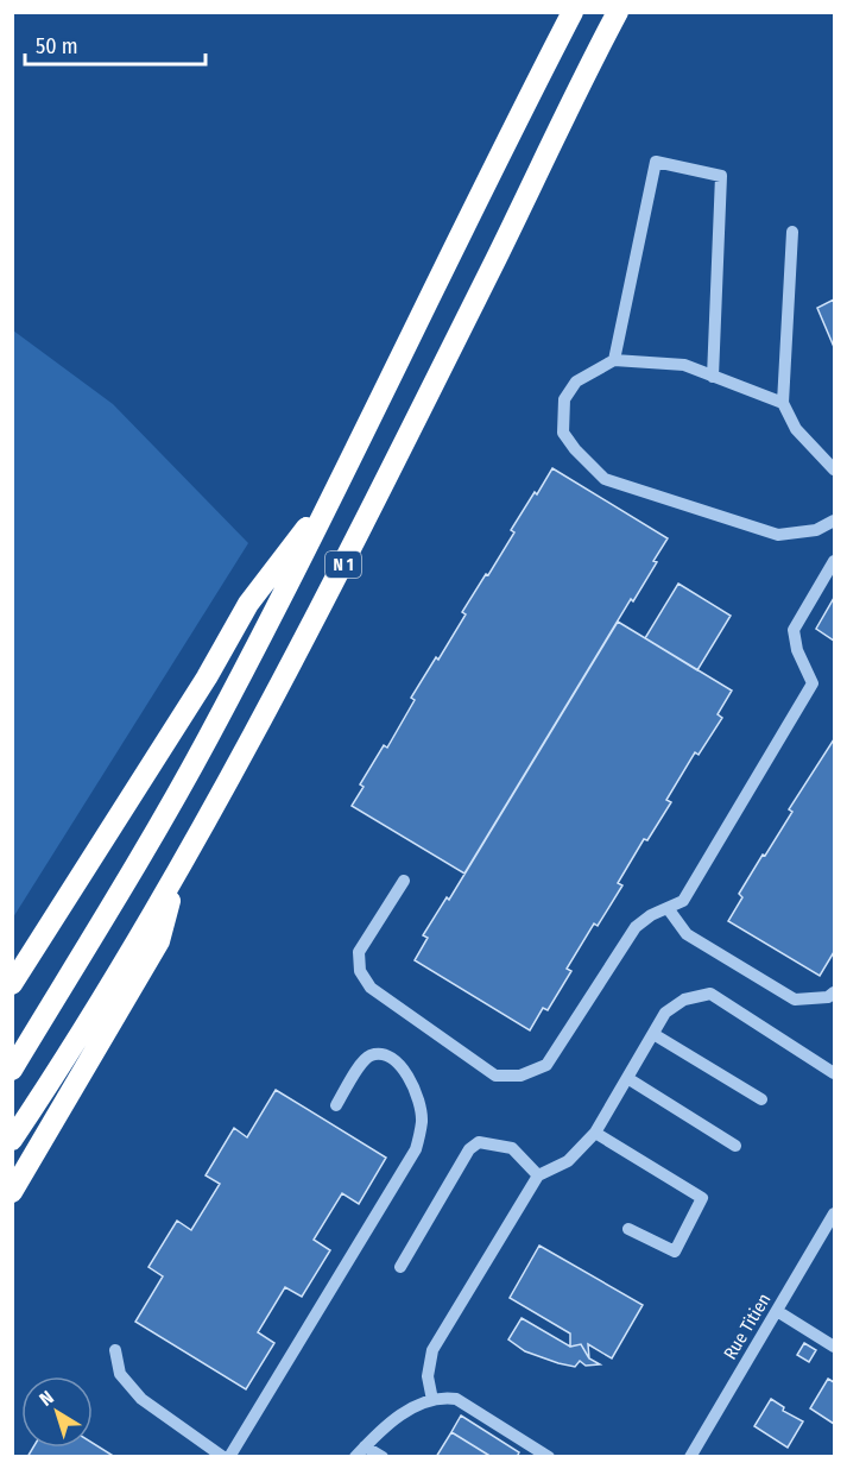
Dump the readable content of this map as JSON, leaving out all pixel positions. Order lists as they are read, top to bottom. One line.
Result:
{"streets":{"highway":["N 1"],"street":["Rue Titien"]},"scale_bar":"50 m","north":"top left"}
